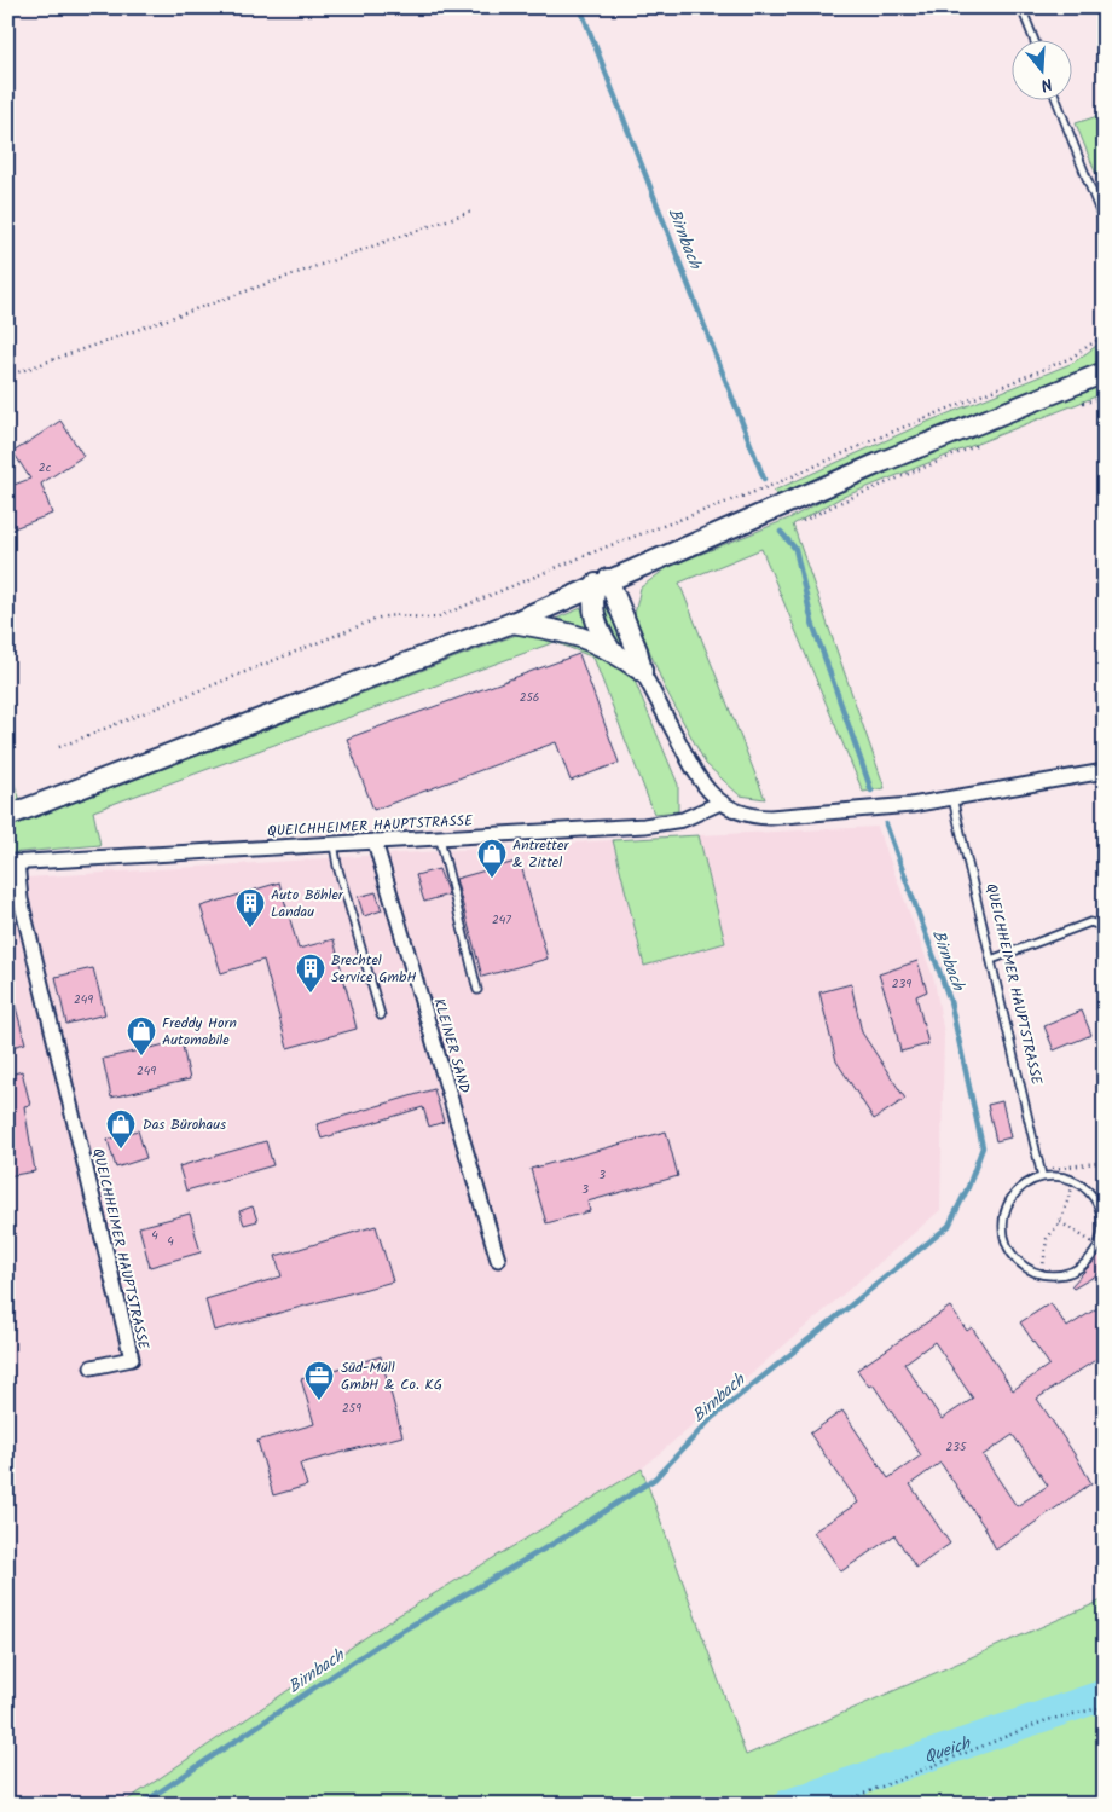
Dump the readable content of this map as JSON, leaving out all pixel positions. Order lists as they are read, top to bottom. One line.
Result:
{"streets":{"street":["QUEICHHEIMER HAUPTSTRASSE","KLEINER SAND"]},"crossings":[["QUEICHHEIMER HAUPTSTRASSE","KLEINER SAND"]],"water":["Birnbach","Queich"],"places":{"shop":["Antretter & Zittel","Freddy Horn Automobile","Das Bürohaus"],"building":["Auto Böhler Landau","Brechtel Service GmbH"],"office":["Süd-Müll GmbH & Co. KG"]},"house_numbers":["2c","256","247","239","249","249","3","3","4","4","259","235"],"north":"bottom"}
